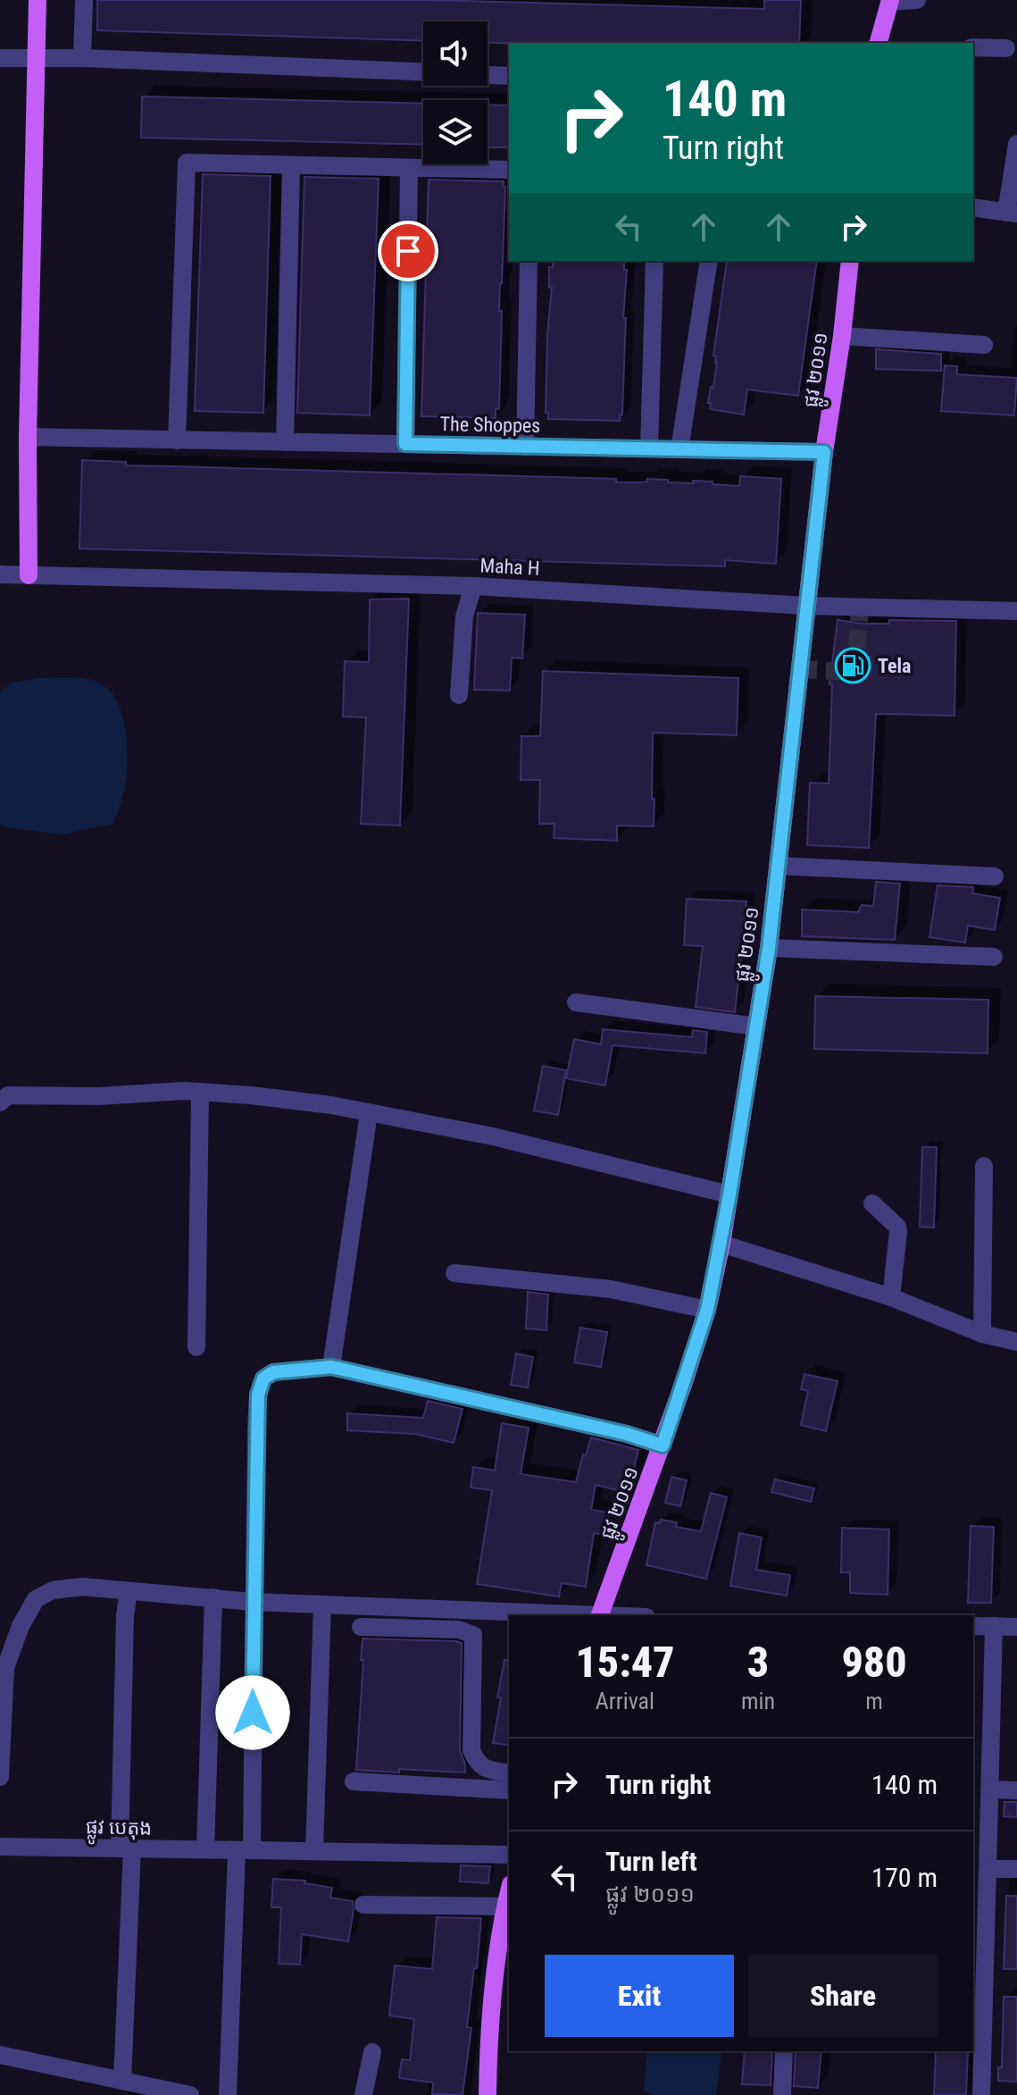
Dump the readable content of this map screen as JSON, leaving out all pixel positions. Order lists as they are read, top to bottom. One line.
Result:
{"streets":{"main road":["ផ្លូវ ២០១១"],"street":["The Shoppes","Maha H","ផ្លូវ បេតុង"]},"crossings":[["ផ្លូវ ២០១១","The Shoppes"],["ផ្លូវ ២០១១","Maha H"]],"places":{"fuel station":["Tela"]},"page":{"turn":["140 m","Turn right"],"eta":["15:47","Arrival","3","min","980","m"],"list":[{"name":"Turn right","value":"140 m"},{"name":"Turn left","note":"ផ្លូវ ២០១១","value":"170 m"}],"buttons":["Exit","Share"]}}
